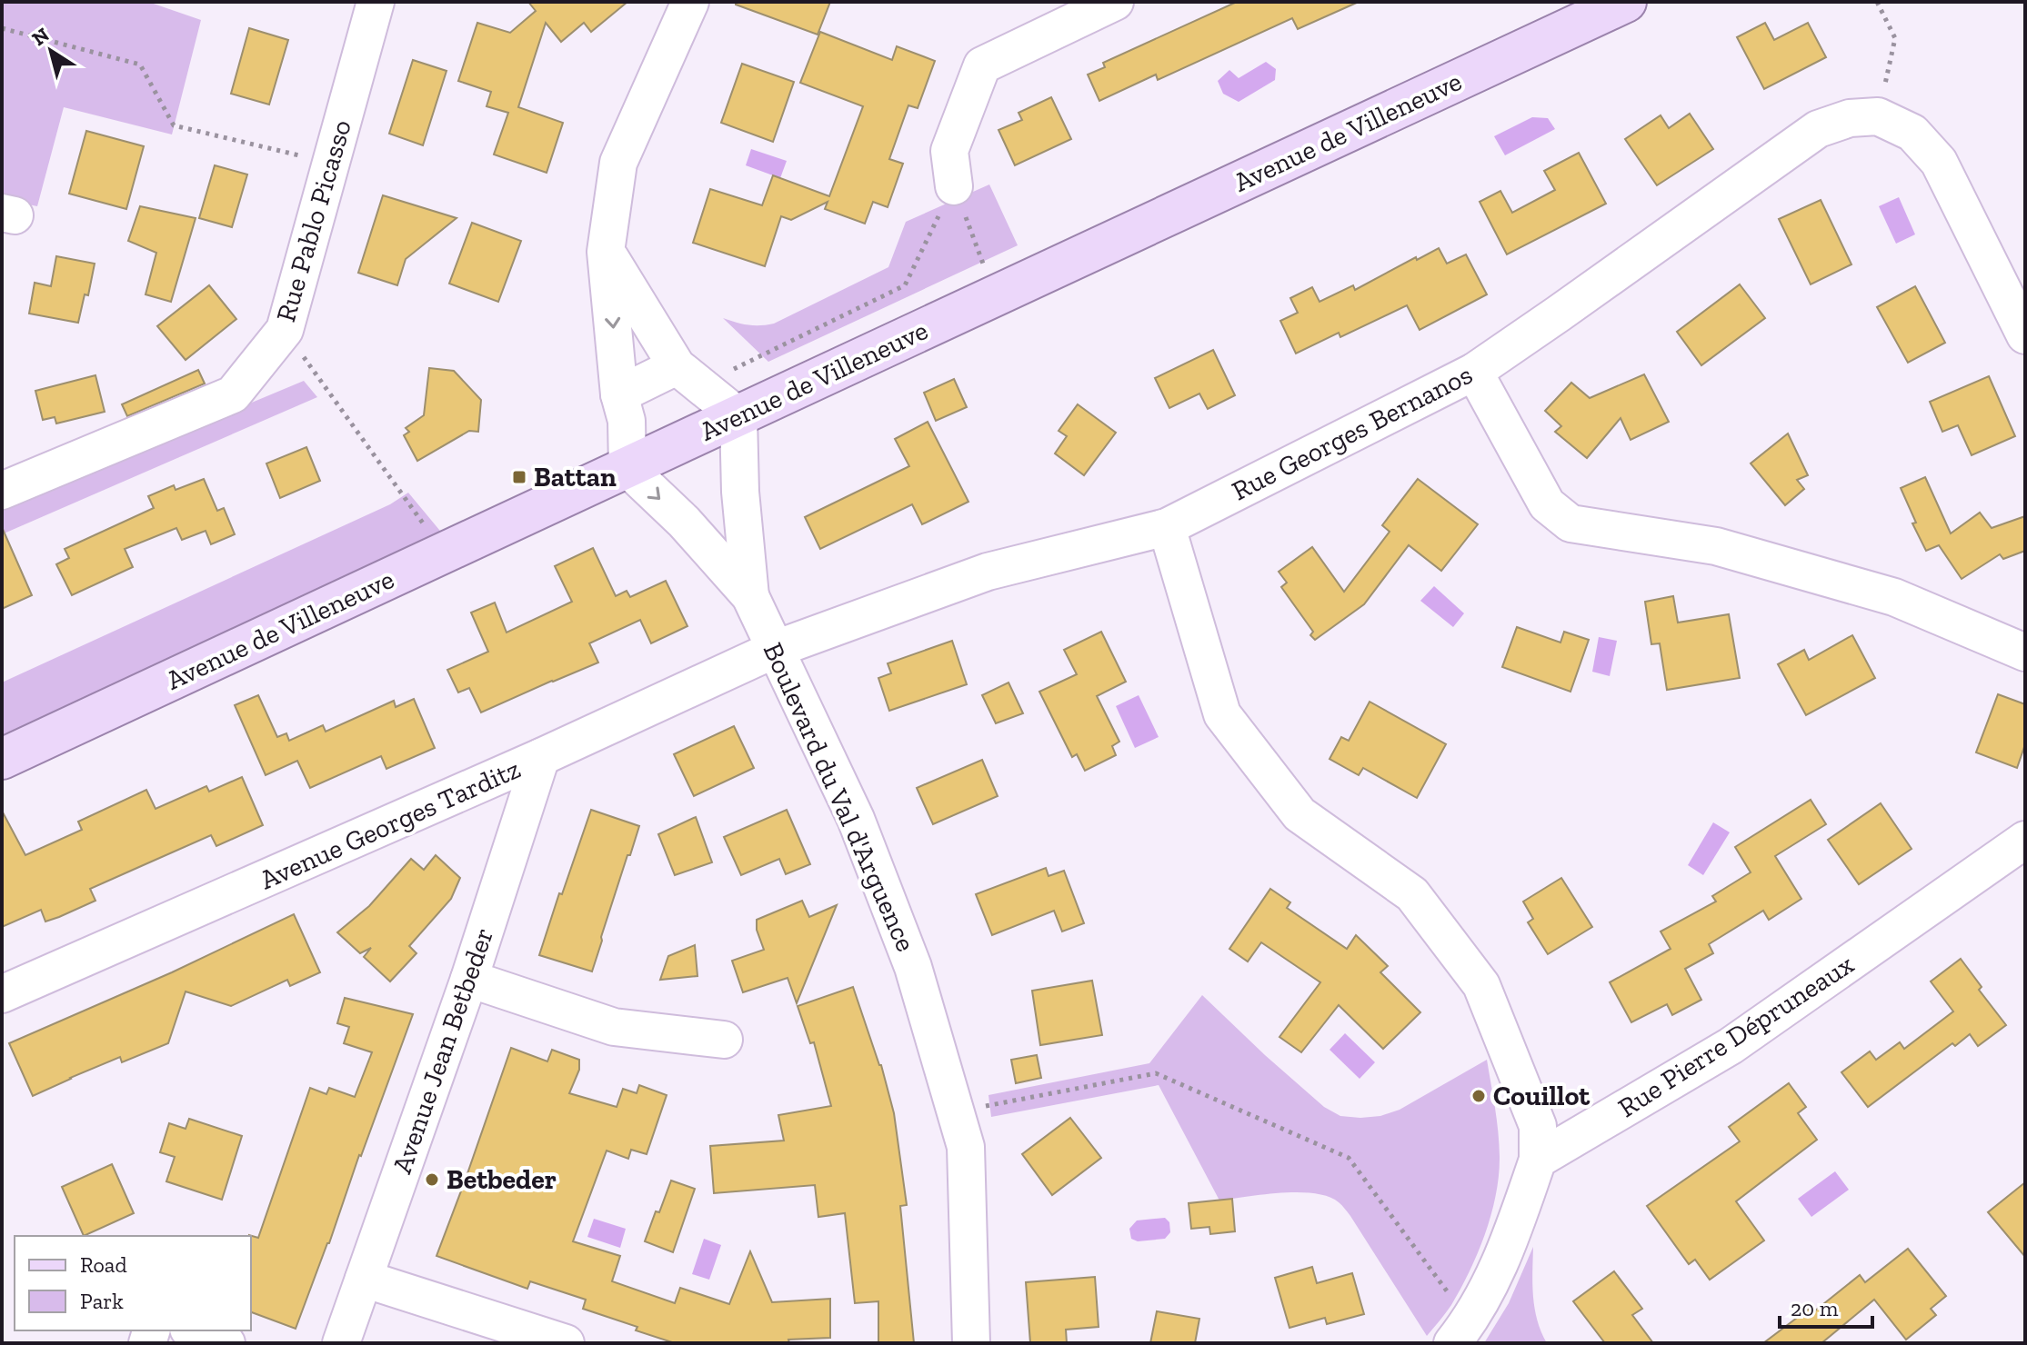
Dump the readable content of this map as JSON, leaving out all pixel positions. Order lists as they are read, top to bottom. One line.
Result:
{"streets":{"main road":["Avenue de Villeneuve"],"street":["Rue Pablo Picasso","Rue Georges Bernanos","Boulevard du Val d'Arguence","Avenue Georges Tarditz","Rue Pierre Dépruneaux","Avenue Jean Betbeder"]},"crossings":[["Rue Georges Bernanos","Boulevard du Val d'Arguence"],["Rue Georges Bernanos","Avenue Georges Tarditz"],["Boulevard du Val d'Arguence","Avenue Georges Tarditz"],["Avenue Georges Tarditz","Avenue Jean Betbeder"]],"places":{"transit":["Battan"],"other":["Couillot","Betbeder"]},"legend":["Road","Park"],"scale_bar":"20 m","north":"top left"}
